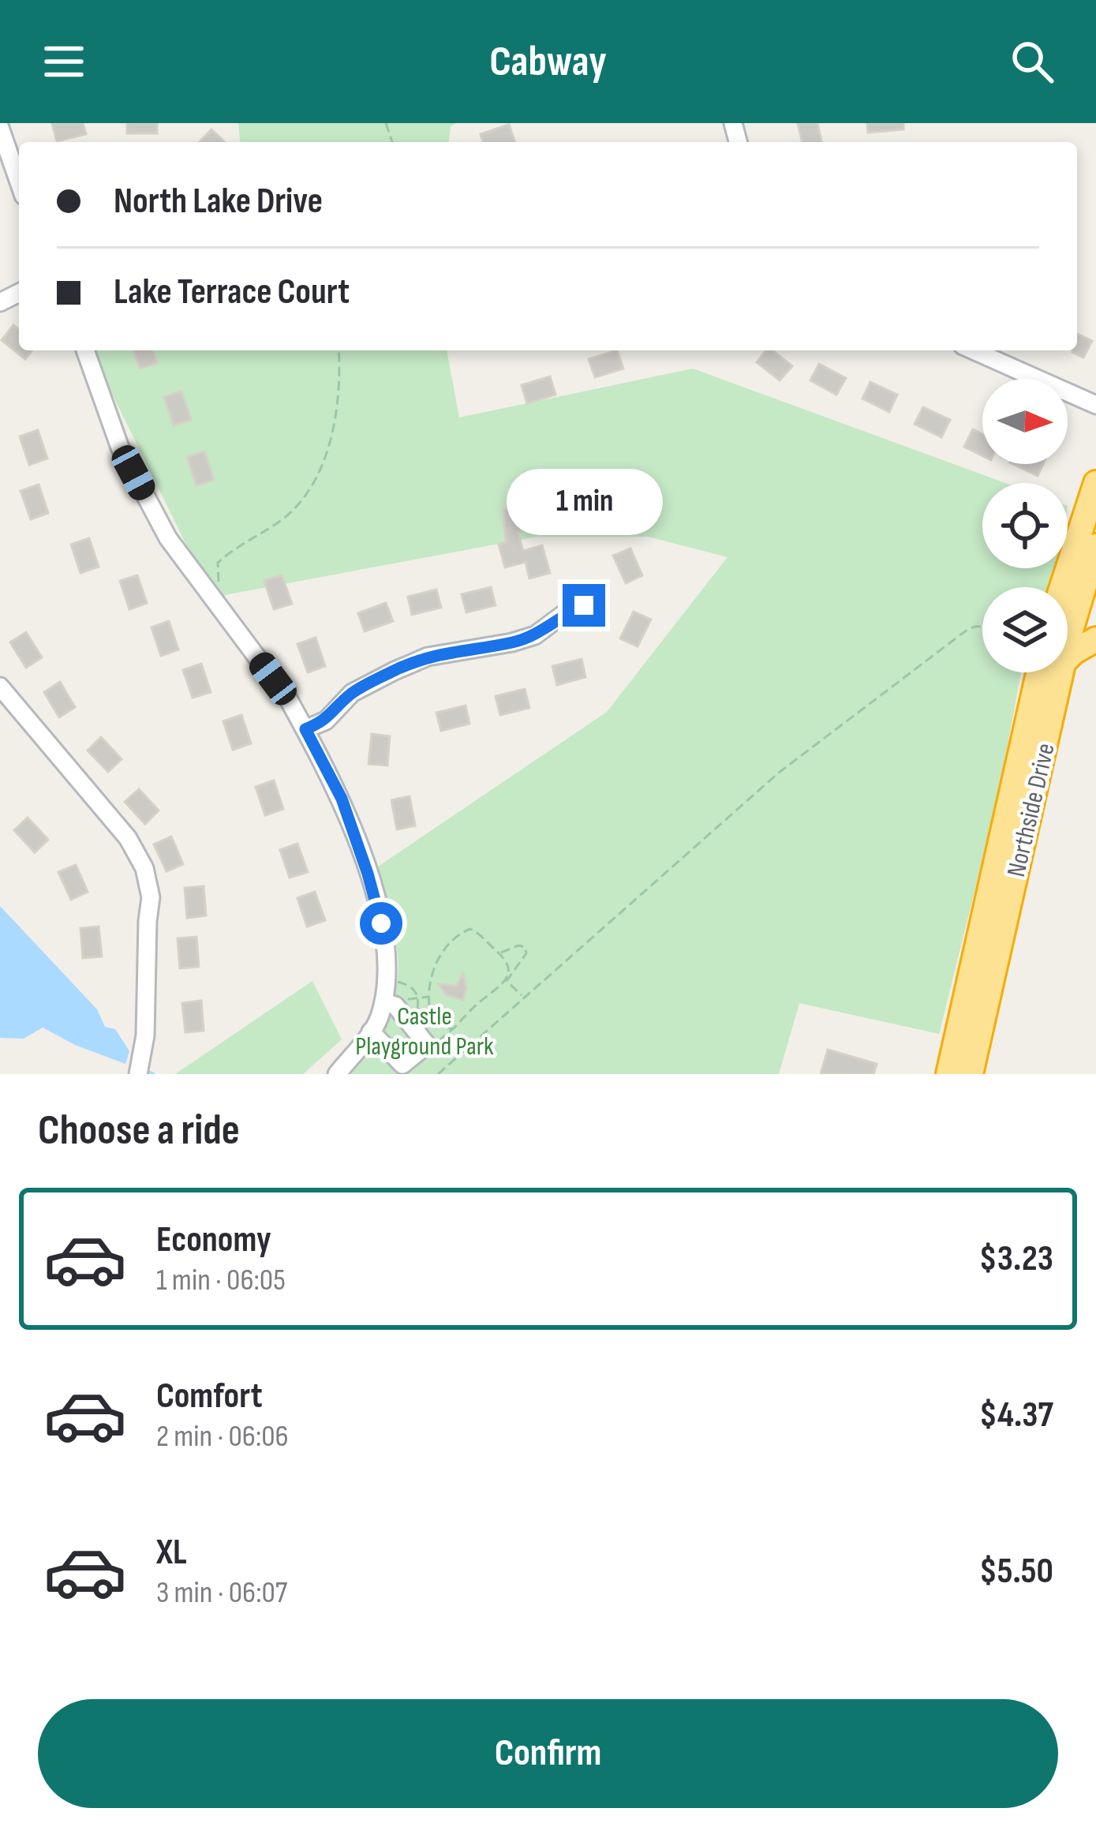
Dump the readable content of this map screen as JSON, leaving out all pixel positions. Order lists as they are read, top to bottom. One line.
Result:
{"streets":{"highway":["Northside Drive"]},"parks":["Castle Playground Park"],"north":"right","page":{"header":"Cabway","banner":["North Lake Drive","Lake Terrace Court"],"bubble":"1 min","heading":"Choose a ride","list":[{"name":"Economy","note":"1 min · 06:05","value":"$3.23"},{"name":"Comfort","note":"2 min · 06:06","value":"$4.37"},{"name":"XL","note":"3 min · 06:07","value":"$5.50"}],"buttons":"Confirm"}}
